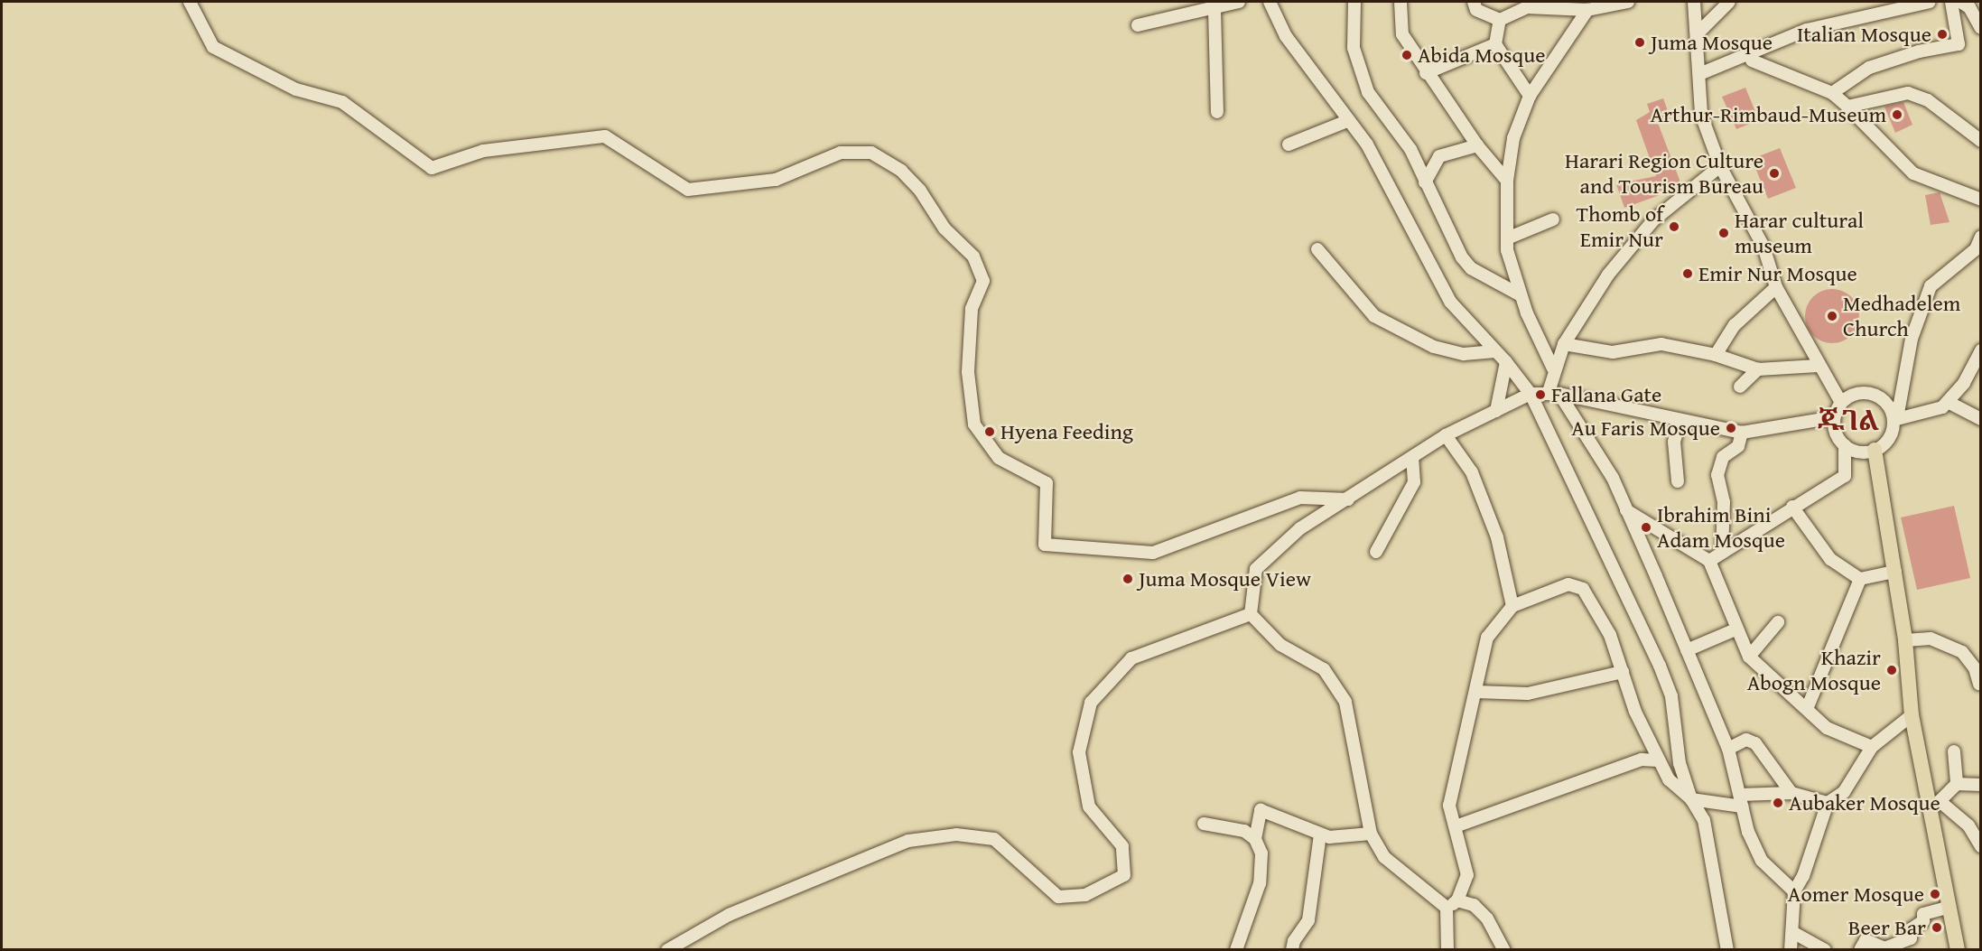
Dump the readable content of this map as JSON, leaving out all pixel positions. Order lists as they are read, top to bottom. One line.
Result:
{"districts":["ጁገል"],"places":["Italian Mosque","Juma Mosque","Abida Mosque","Arthur-Rimbaud-Museum","Harari Region Culture and Tourism Bureau","Thomb of Emir Nur","Harar cultural museum","Emir Nur Mosque","Medhadelem Church","Fallana Gate","Au Faris Mosque","Hyena Feeding","Ibrahim Bini Adam Mosque","Juma Mosque View","Khazir Abogn Mosque","Aubaker Mosque","Aomer Mosque","Beer Bar"]}
